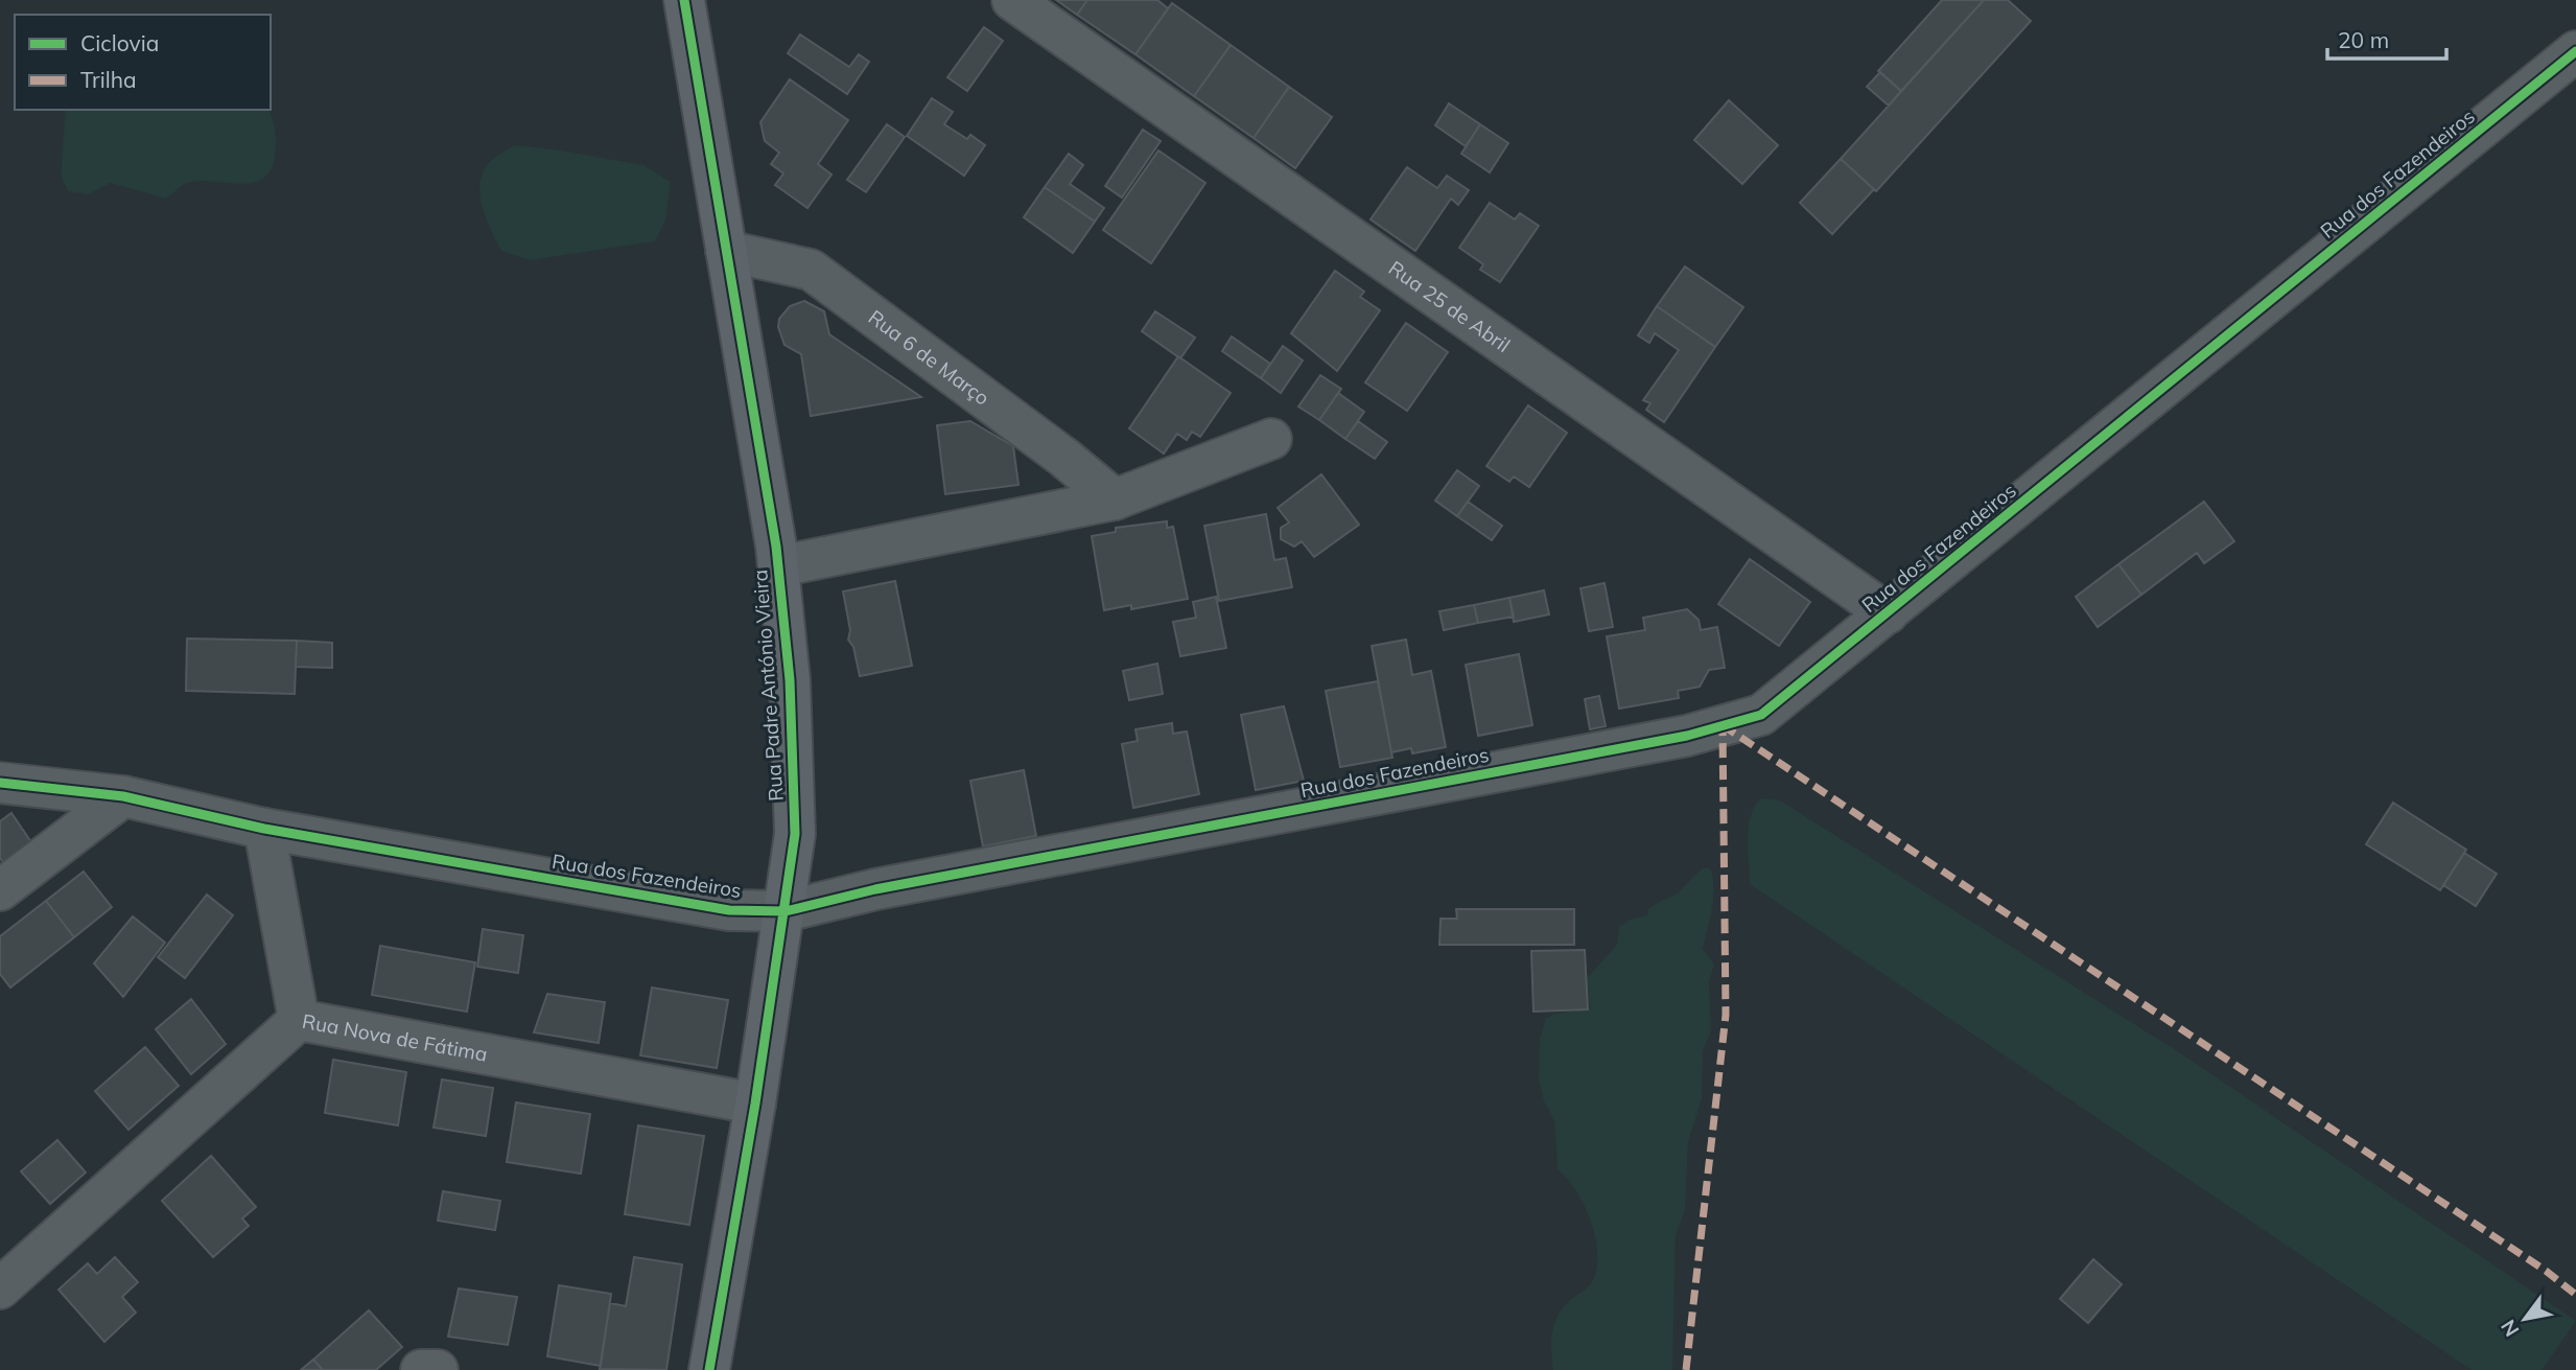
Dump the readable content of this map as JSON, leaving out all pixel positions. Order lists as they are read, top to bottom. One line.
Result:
{"streets":{"street":["Rua dos Fazendeiros","Rua 25 de Abril","Rua 6 de Março","Rua Padre António Vieira","Rua Nova de Fátima"]},"crossings":[["Rua dos Fazendeiros","Rua 25 de Abril"],["Rua dos Fazendeiros","Rua Padre António Vieira"],["Rua 6 de Março","Rua Padre António Vieira"],["Rua Padre António Vieira","Rua Nova de Fátima"]],"legend":["Ciclovia","Trilha"],"scale_bar":"20 m","north":"bottom left"}
